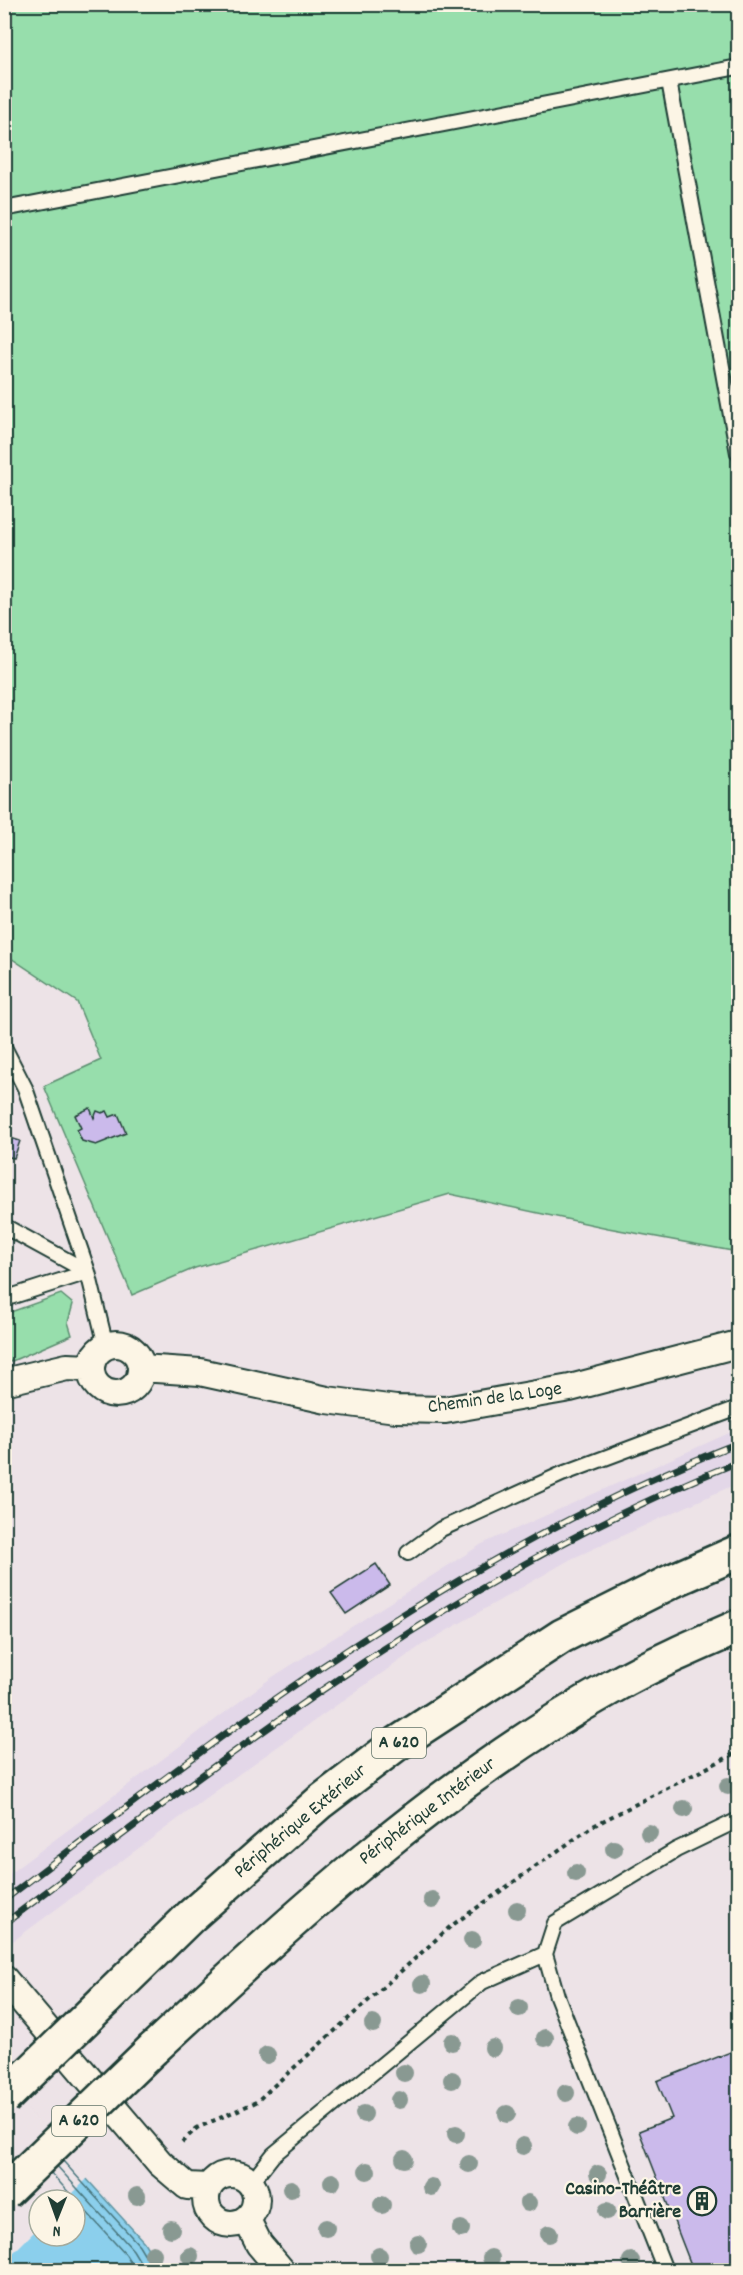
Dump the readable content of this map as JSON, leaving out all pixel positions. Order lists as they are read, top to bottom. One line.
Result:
{"streets":{"highway":["A 620","Périphérique Intérieur","Périphérique Extérieur"],"street":["Chemin de la Loge"]},"places":{"building":["Casino-Théâtre Barrière"]},"north":"bottom"}
